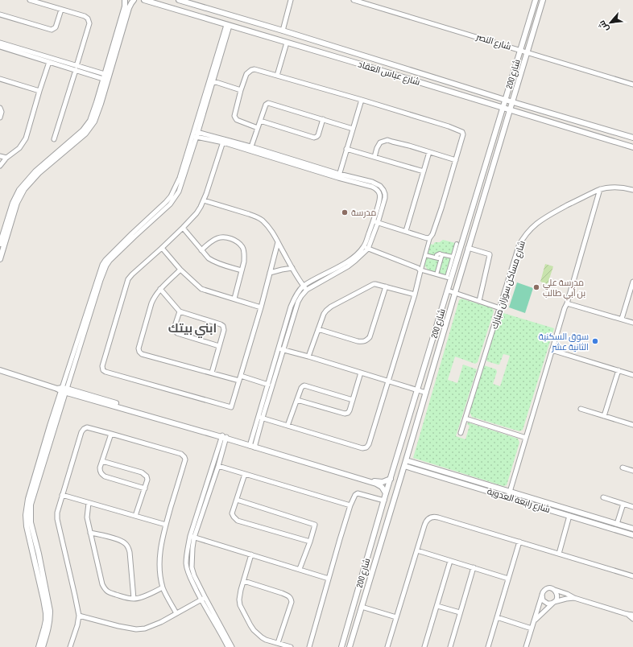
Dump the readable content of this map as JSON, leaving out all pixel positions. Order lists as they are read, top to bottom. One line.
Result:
{"streets":{"street":["شارع النصر","شارع عباس العقاد","شارع 200","شارع مساكن سوزان مبارك","شارع رابعة العدوية"]},"crossings":[["شارع النصر","شارع 200"],["شارع عباس العقاد","شارع 200"],["شارع 200","شارع رابعة العدوية"]],"districts":["ابني بيتك"],"places":["مدرسة","مدرسة علي بن أبي طالب","سوق السكنية الثانية عشر"],"north":"bottom left"}
